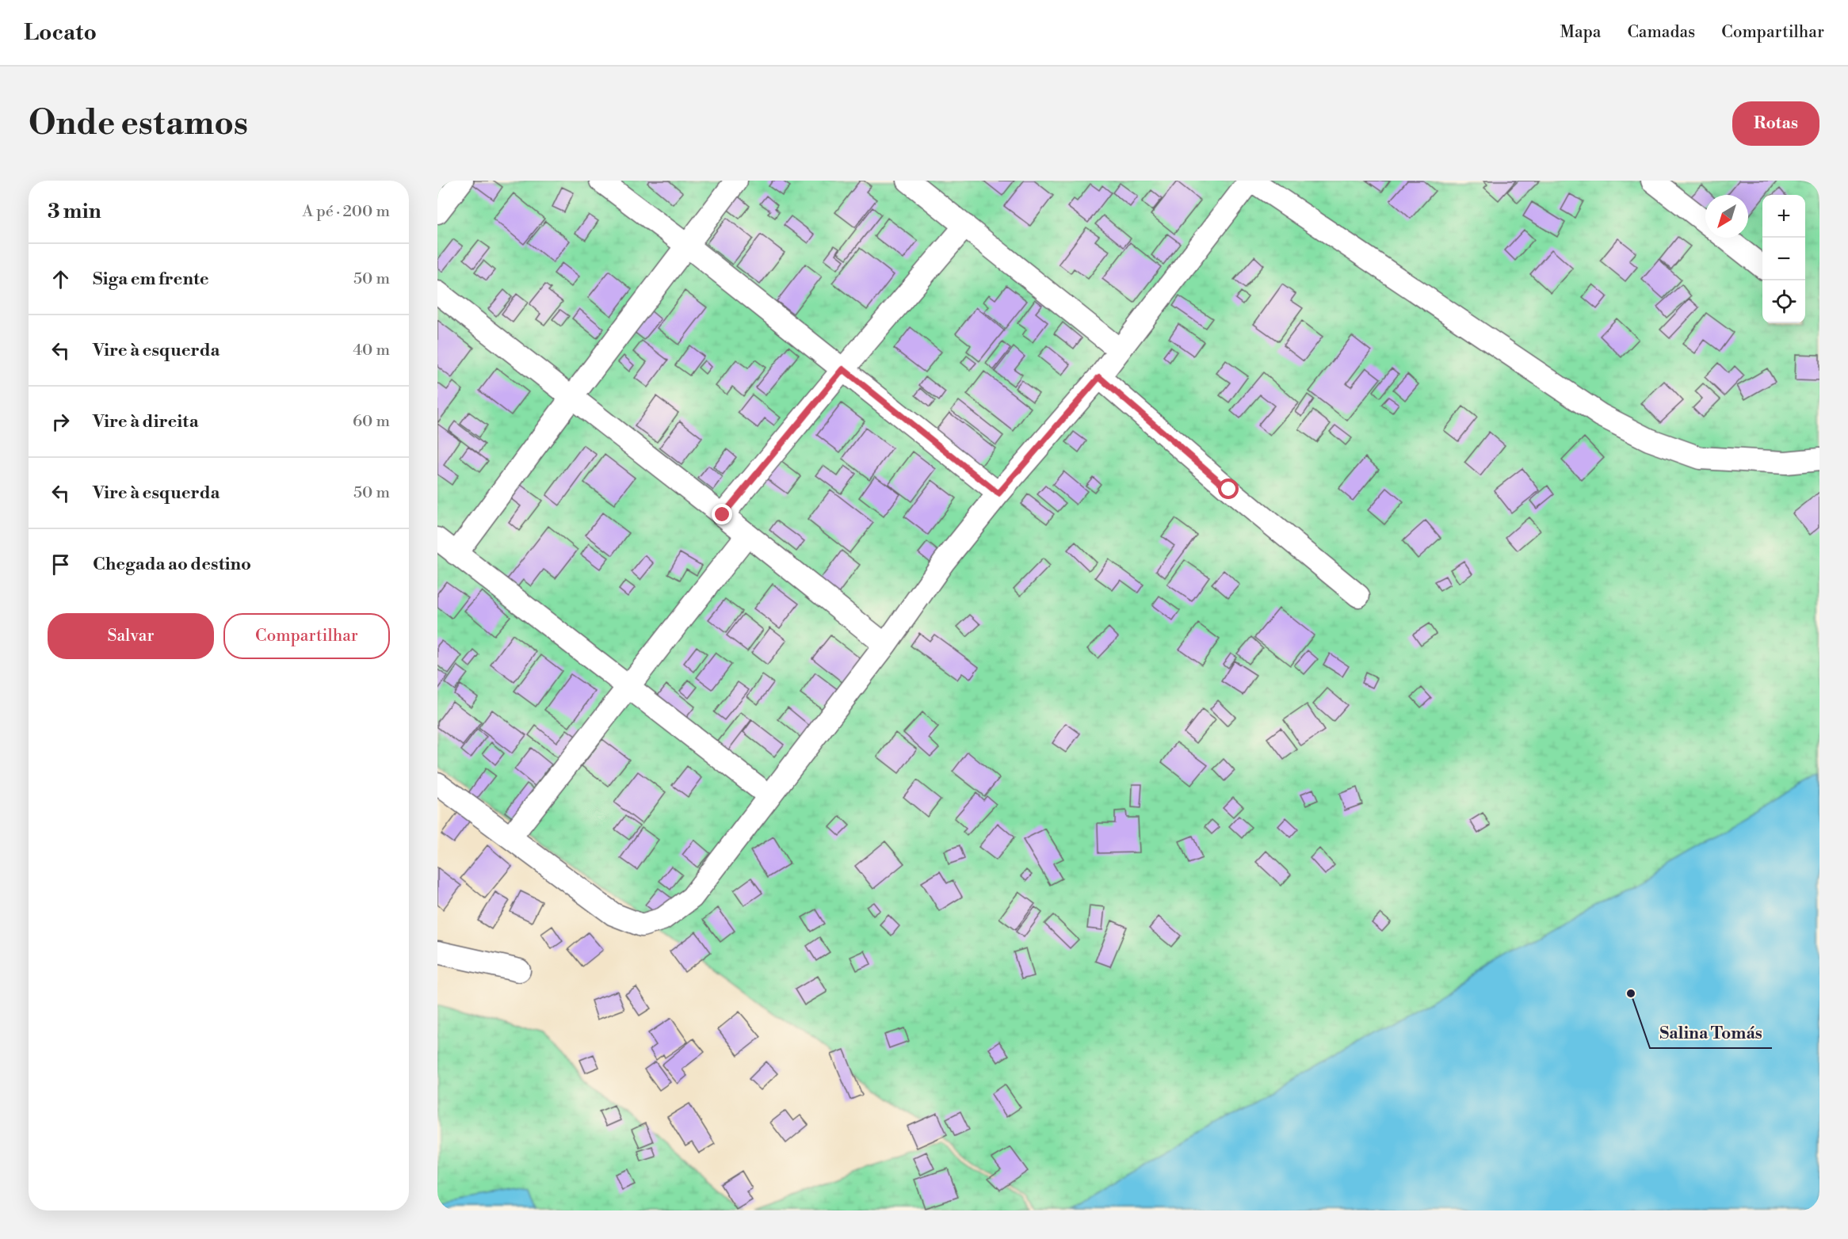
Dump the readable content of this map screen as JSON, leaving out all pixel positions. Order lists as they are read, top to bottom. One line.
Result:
{"places":["Salina Tomás"],"north":"bottom left","page":{"header":"Locato","nav":["Mapa","Camadas","Compartilhar"],"buttons":["Rotas",["Salvar","Compartilhar"]],"title":"Onde estamos","heading":["3 min","A pé · 200 m"],"map_buttons":["+","−"],"list":[["Siga em frente","50 m"],["Vire à esquerda","40 m"],["Vire à direita","60 m"],["Vire à esquerda","50 m"],"Chegada ao destino"]}}
